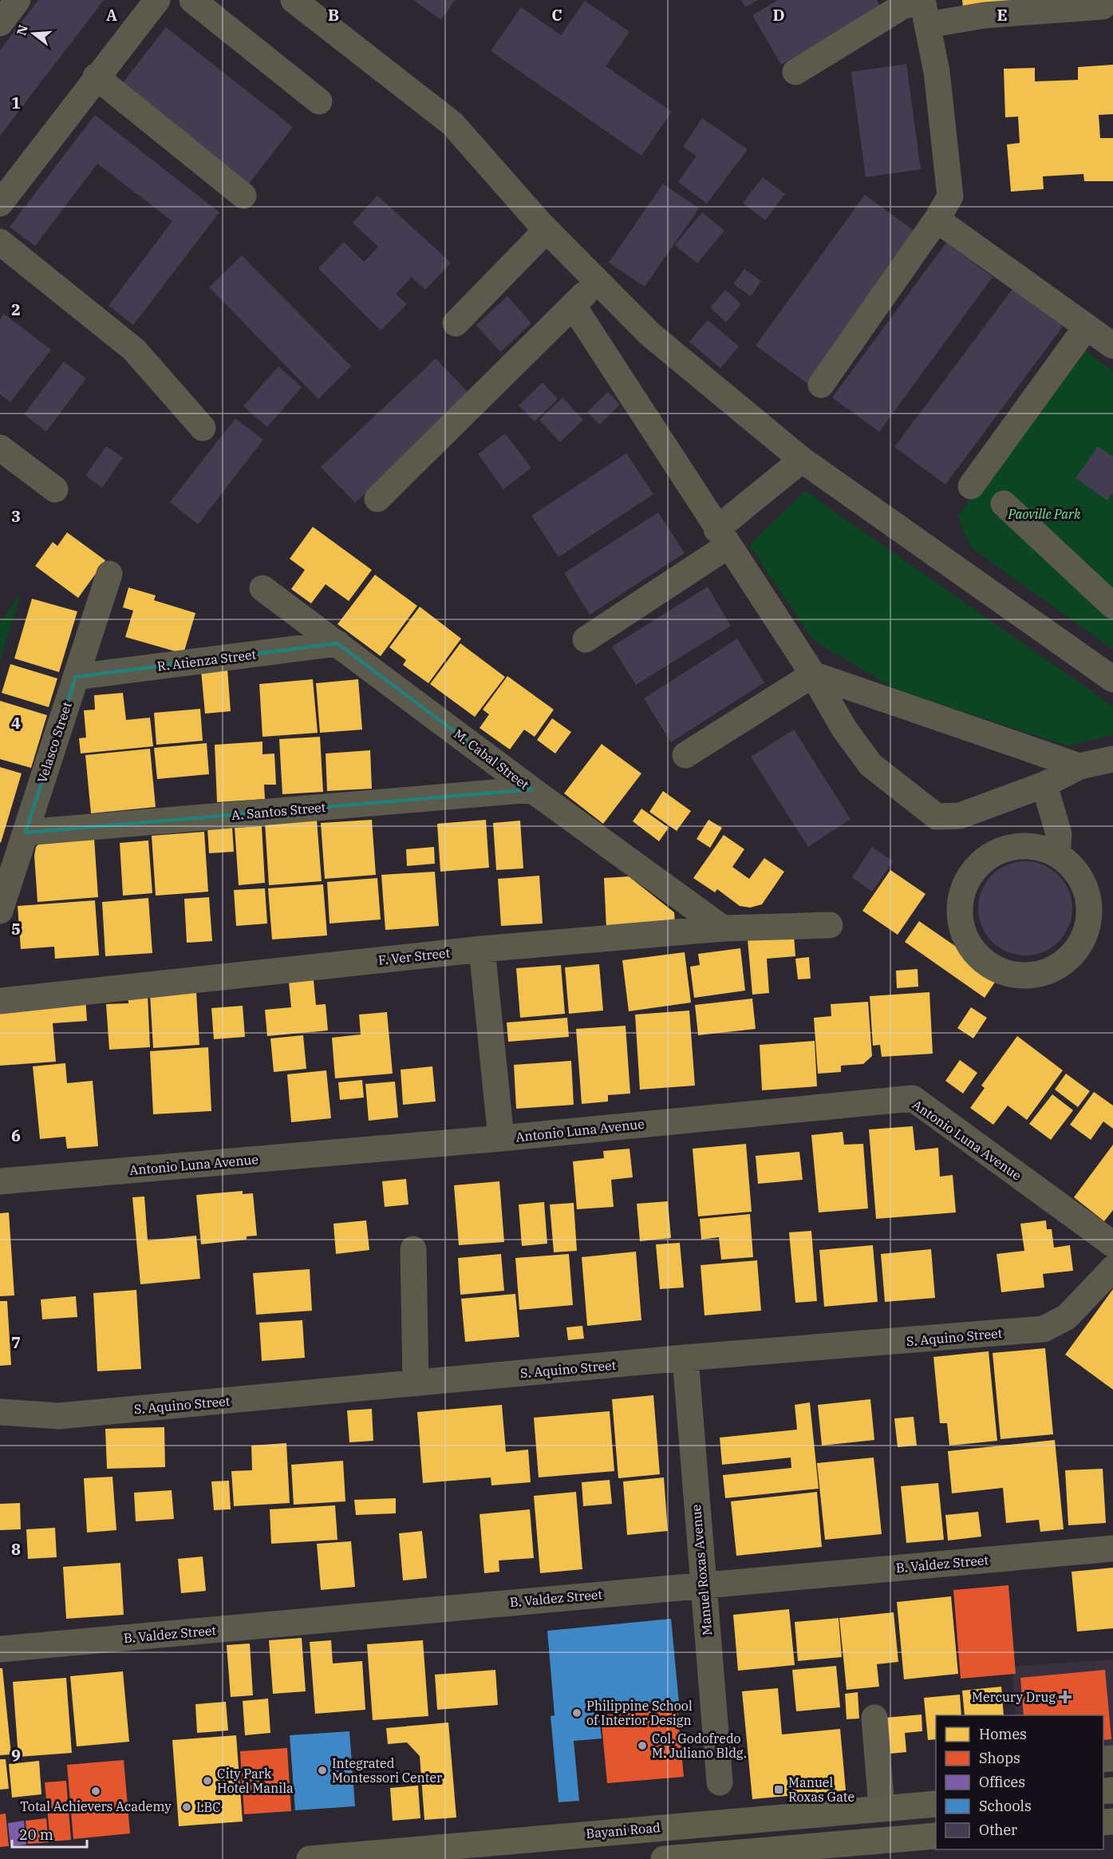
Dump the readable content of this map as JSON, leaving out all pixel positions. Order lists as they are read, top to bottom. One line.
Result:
{"streets":{"main road":["Bayani Road"],"street":["R. Atienza Street","Velasco Street","M. Cabal Street","A. Santos Street","F. Ver Street","Antonio Luna Avenue","S. Aquino Street","B. Valdez Street","Manuel Roxas Avenue"]},"crossings":[["R. Atienza Street","Velasco Street"],["R. Atienza Street","M. Cabal Street"],["Velasco Street","A. Santos Street"],["M. Cabal Street","A. Santos Street"],["M. Cabal Street","F. Ver Street"],["S. Aquino Street","Manuel Roxas Avenue"],["B. Valdez Street","Manuel Roxas Avenue"]],"parks":["Paoville Park"],"places":{"health":["Mercury Drug"],"other":["Philippine School of Interior Design","Col. Godofredo M. Juliano Bldg.","Integrated Montessori Center","City Park Hotel Manila","Total Achievers Academy","LBC"],"transit":["Manuel Roxas Gate"]},"legend":["Homes","Shops","Offices","Schools","Other"],"scale_bar":"20 m","north":"left","grid":{"columns":["A","B","C","D","E"],"rows":["1","2","3","4","5","6","7","8","9"]}}
